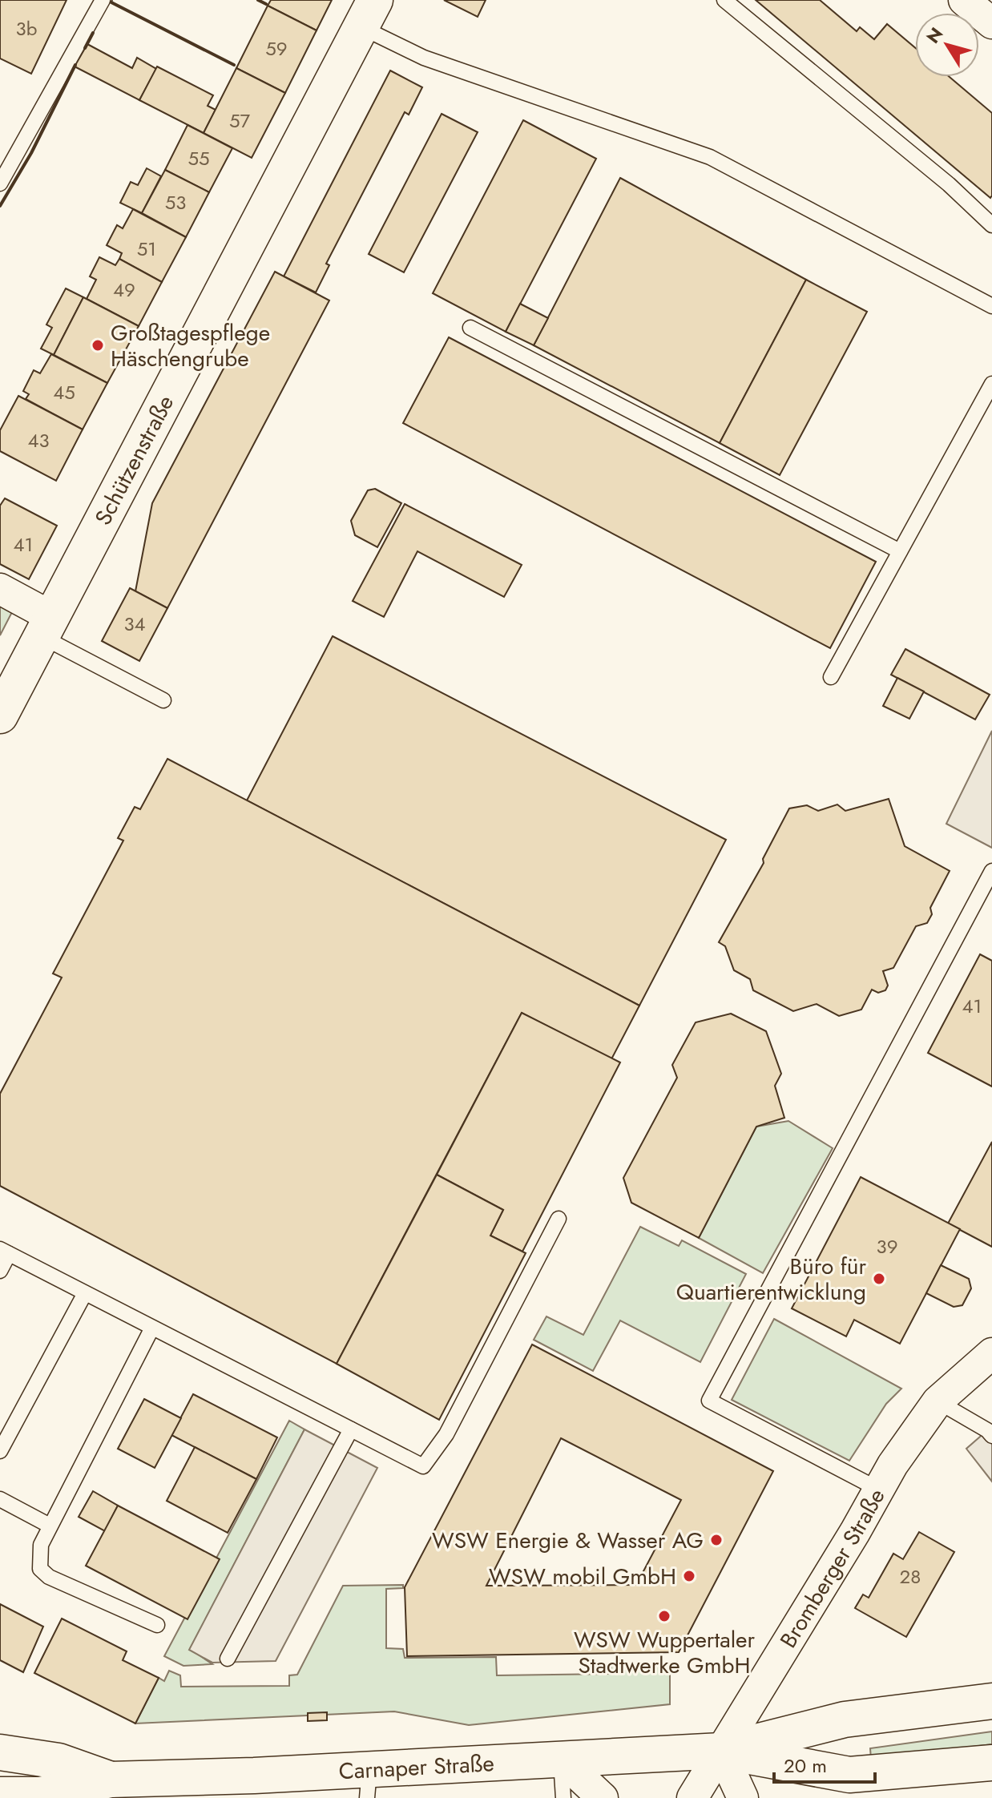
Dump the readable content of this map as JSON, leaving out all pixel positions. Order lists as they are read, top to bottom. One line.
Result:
{"streets":{"main road":["Schützenstraße","Carnaper Straße"],"street":["Bromberger Straße"]},"crossings":[["Bromberger Straße","Carnaper Straße"]],"places":["Großtagespflege Häschengrube","Büro für Quartierentwicklung","WSW Energie & Wasser AG","WSW mobil GmbH","WSW Wuppertaler Stadtwerke GmbH"],"house_numbers":["3b","59","57","55","53","51","49","45","43","41","34","41","39","28"],"scale_bar":"20 m","north":"top left"}
